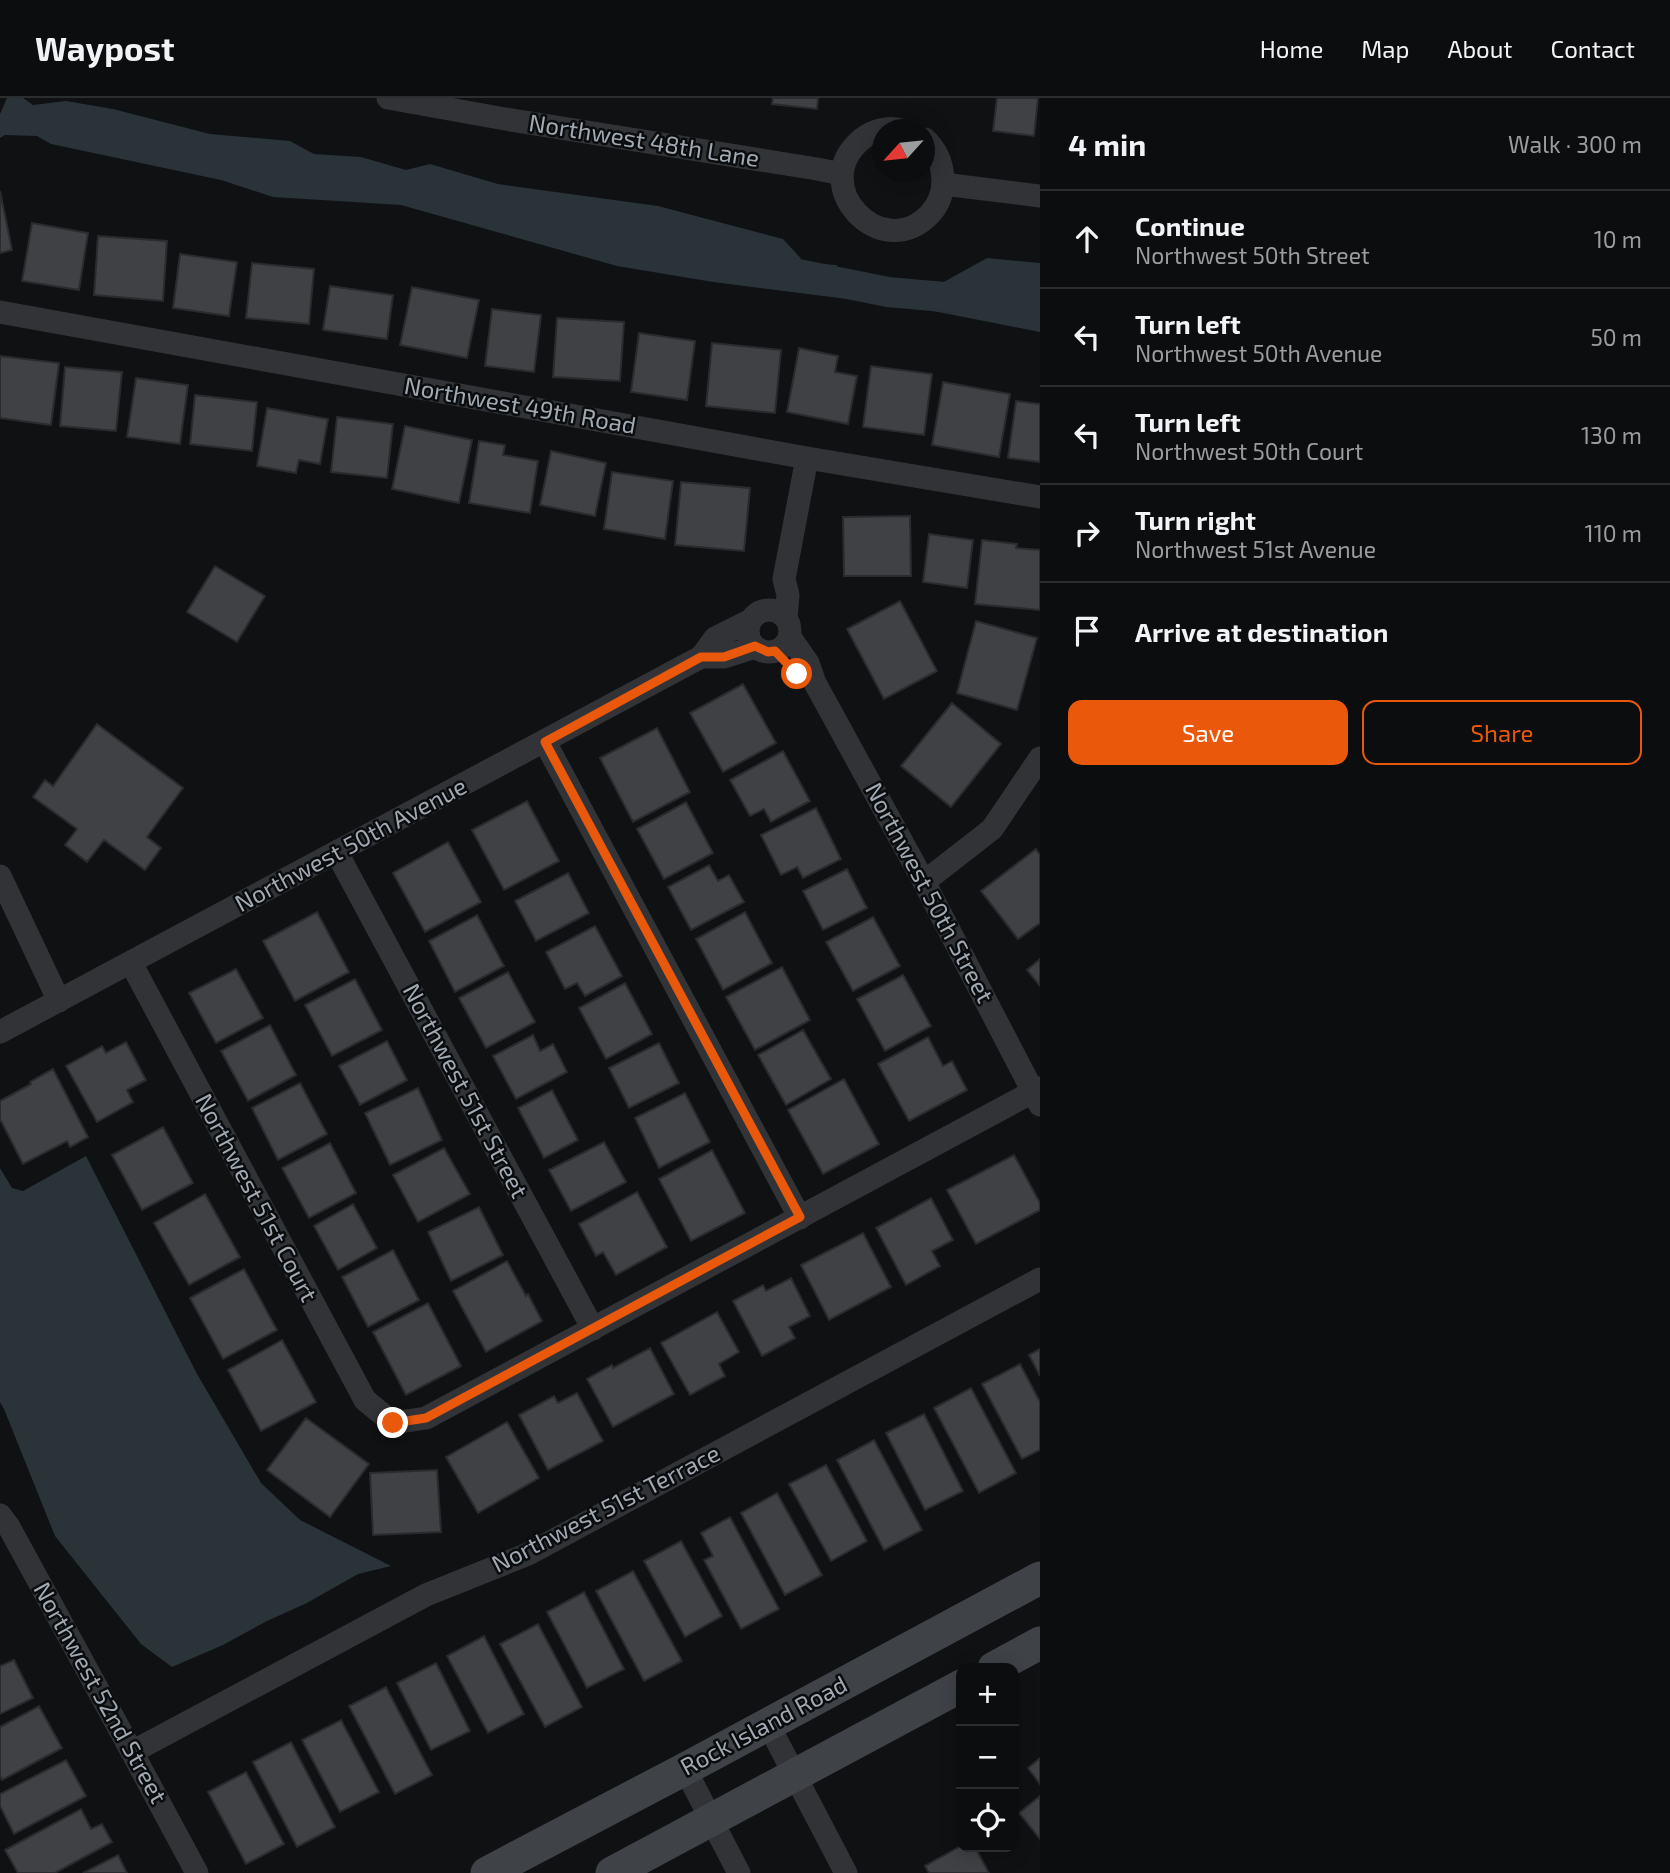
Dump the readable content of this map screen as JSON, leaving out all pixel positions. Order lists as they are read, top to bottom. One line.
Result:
{"streets":{"main road":["Rock Island Road"],"street":["Northwest 48th Lane","Northwest 49th Road","Northwest 50th Avenue","Northwest 50th Street","Northwest 51st Street","Northwest 51st Court","Northwest 51st Terrace","Northwest 52nd Street"]},"crossings":[["Northwest 50th Avenue","Northwest 50th Street"],["Northwest 50th Avenue","Northwest 51st Street"],["Northwest 50th Avenue","Northwest 51st Court"],["Northwest 51st Street","Northwest 51st Court"],["Northwest 51st Terrace","Northwest 52nd Street"]],"north":"bottom left","page":{"header":"Waypost","nav":["Home","Map","About","Contact"],"heading":["4 min","Walk · 300 m"],"list":[["Continue","Northwest 50th Street","10 m"],["Turn left","Northwest 50th Avenue","50 m"],["Turn left","Northwest 50th Court","130 m"],["Turn right","Northwest 51st Avenue","110 m"],"Arrive at destination"],"buttons":["Save","Share"],"map_buttons":["+","−"]}}
